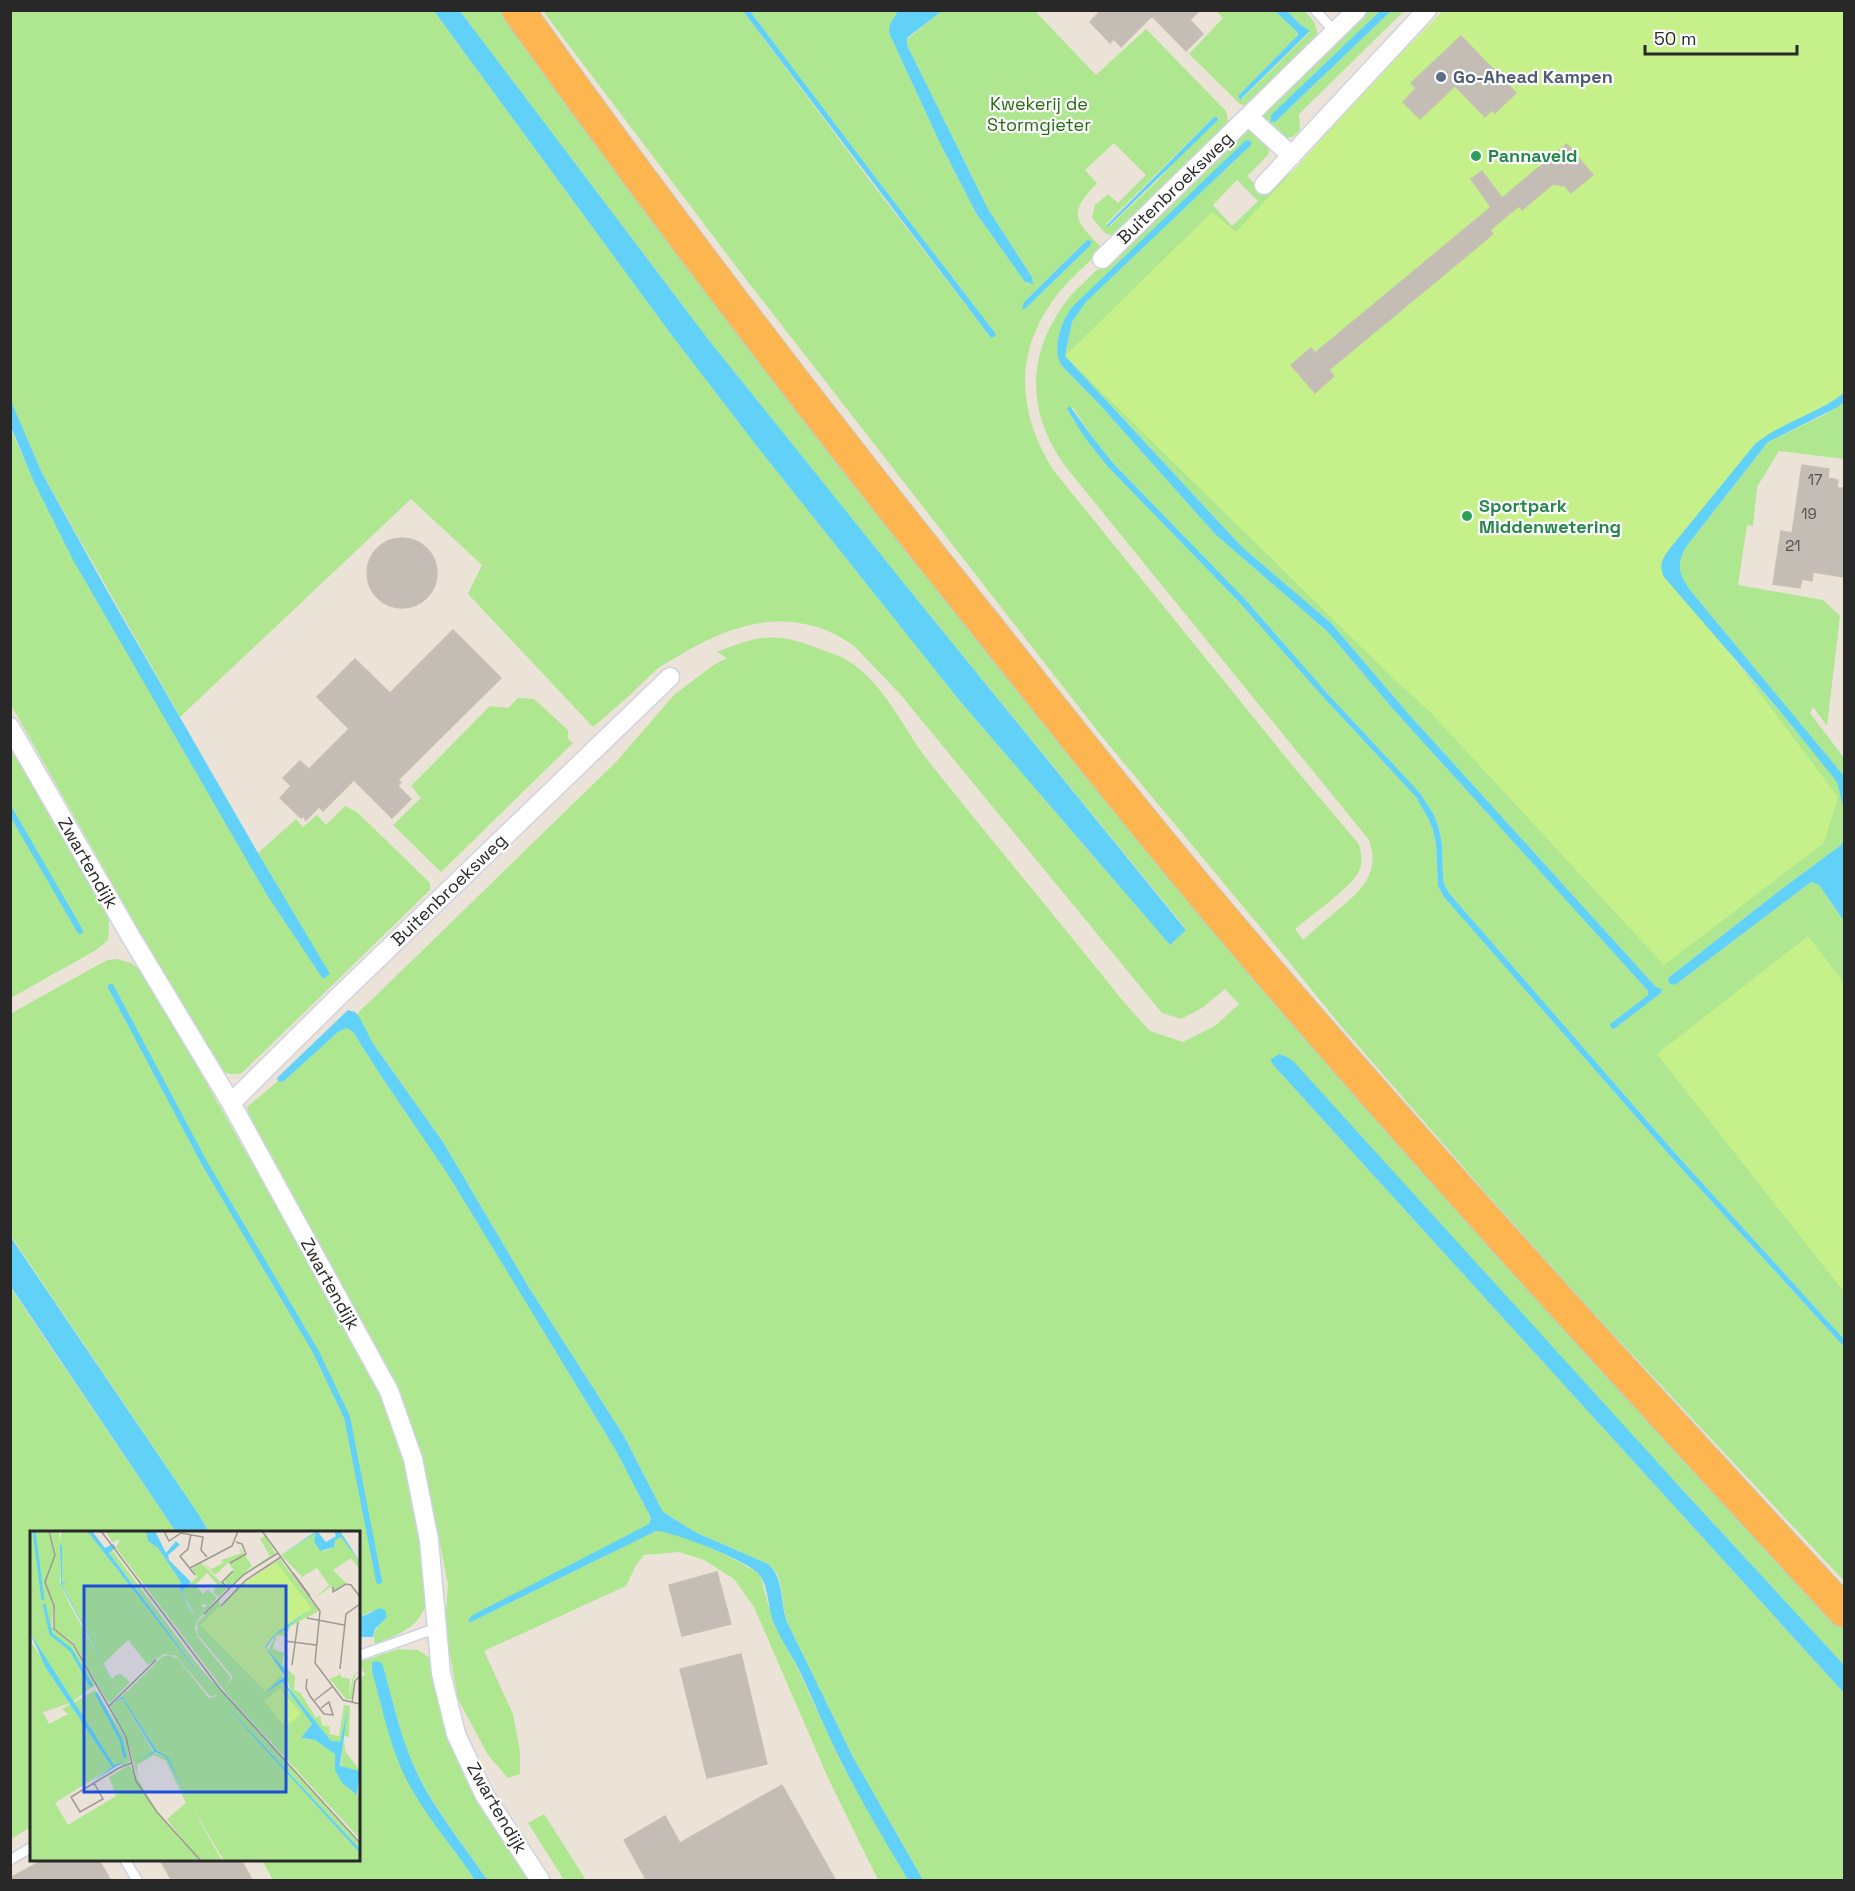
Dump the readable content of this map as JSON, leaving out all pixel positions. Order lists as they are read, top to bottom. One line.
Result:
{"streets":{"street":["Buitenbroeksweg","Zwartendijk"]},"crossings":[["Buitenbroeksweg","Zwartendijk"]],"parks":["Kwekerij de Stormgieter"],"places":["Go-Ahead Kampen","Pannaveld","Sportpark Middenwetering"],"house_numbers":["17","19","21"],"scale_bar":"50 m"}
